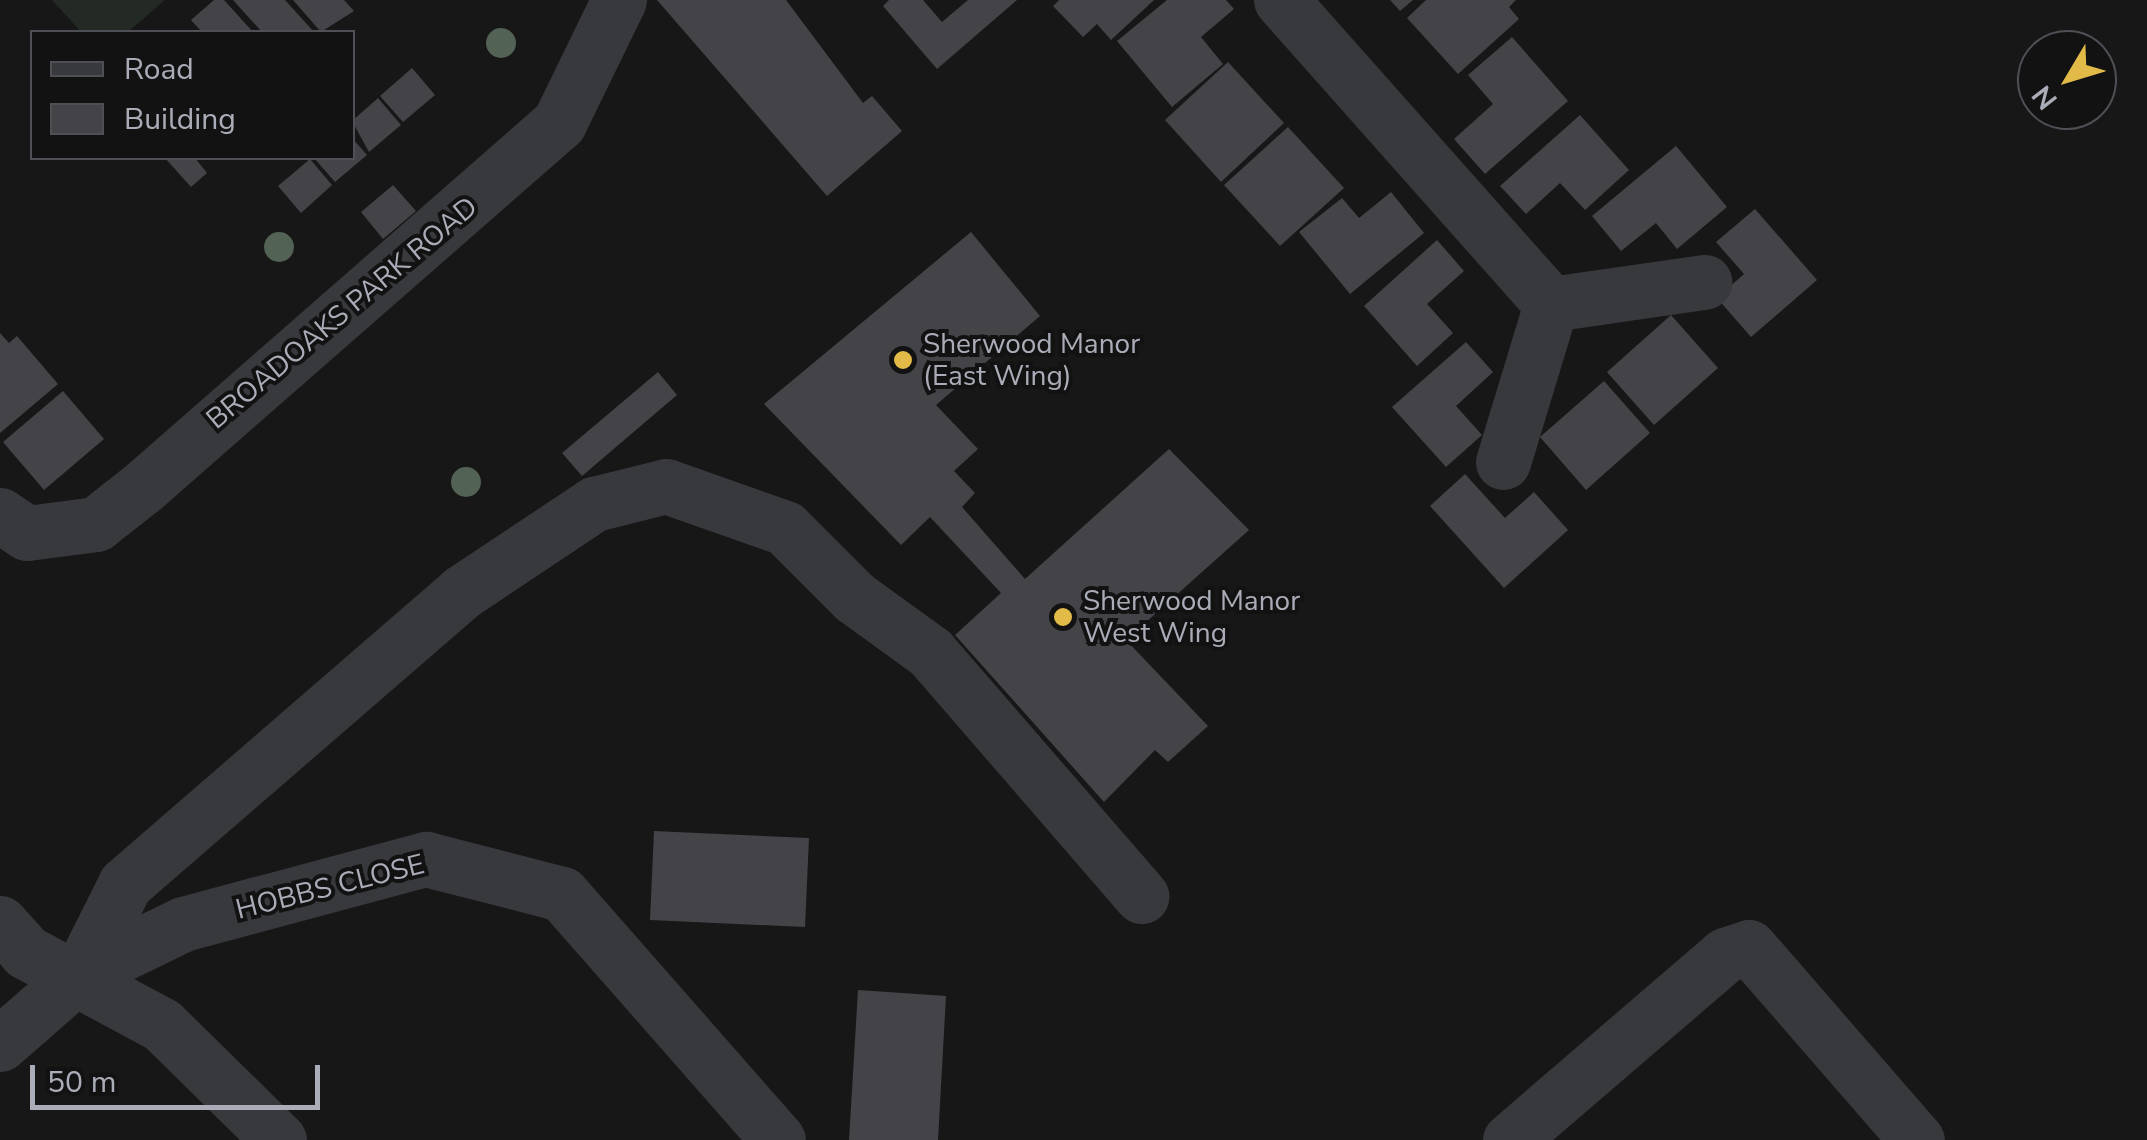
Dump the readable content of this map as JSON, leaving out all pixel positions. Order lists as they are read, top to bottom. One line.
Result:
{"streets":{"street":["BROADOAKS PARK ROAD","HOBBS CLOSE"]},"places":["Sherwood Manor (East Wing)","Sherwood Manor West Wing"],"legend":["Road","Building"],"scale_bar":"50 m","north":"bottom left"}
